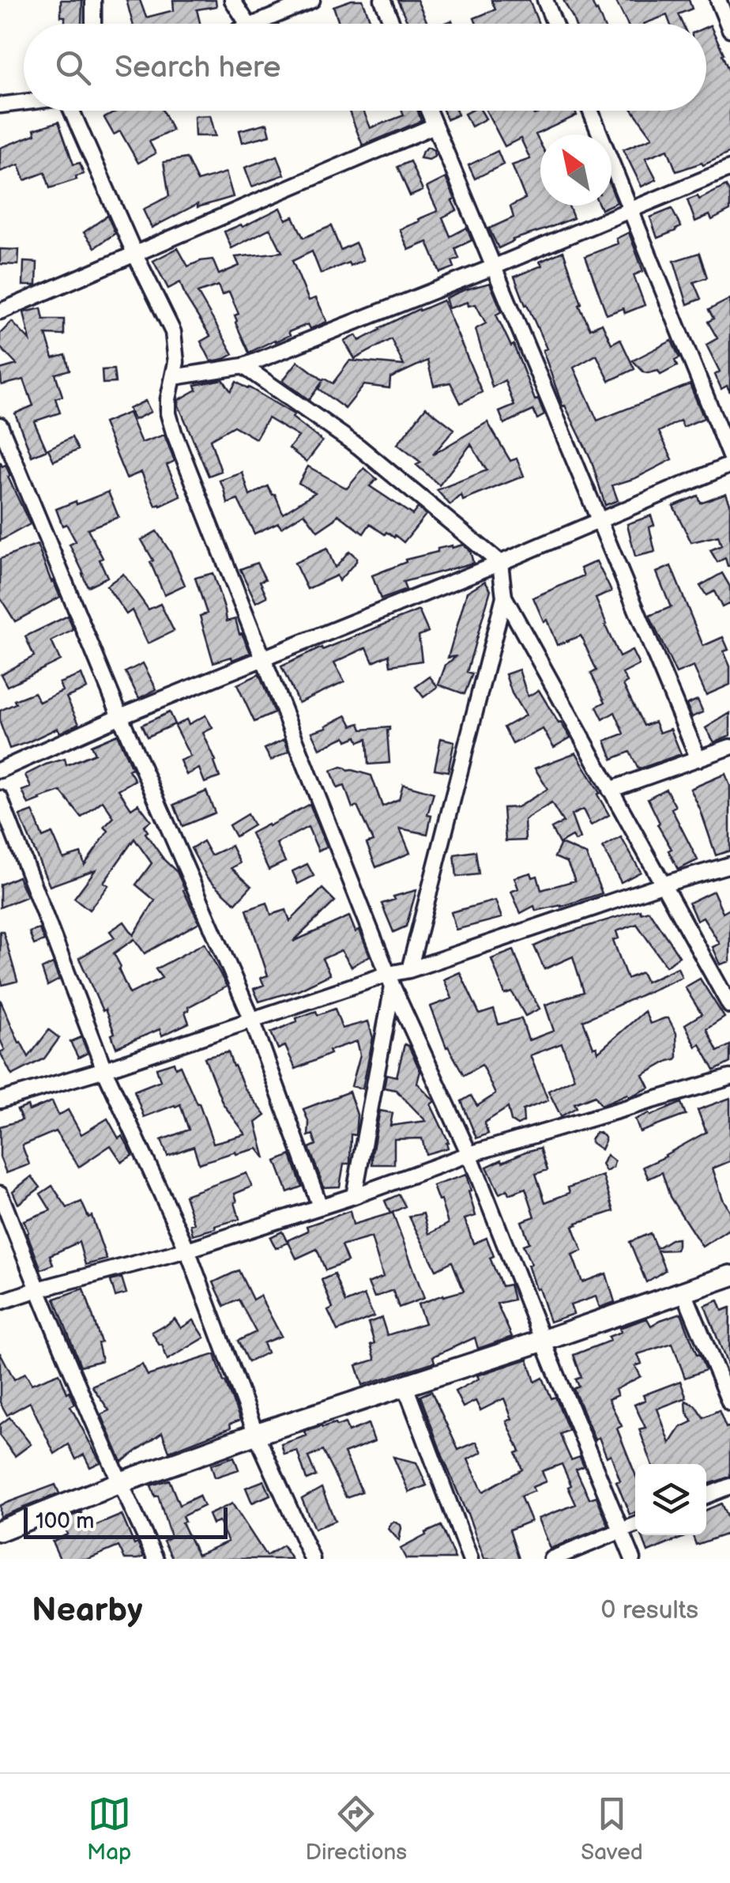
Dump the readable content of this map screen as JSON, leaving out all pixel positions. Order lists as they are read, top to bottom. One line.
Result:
{"scale_bar":"100 m","north":"top left","page":{"search":"Search here","scale":"100 m","heading":["Nearby","0 results"],"nav":["Map","Directions","Saved"]}}
